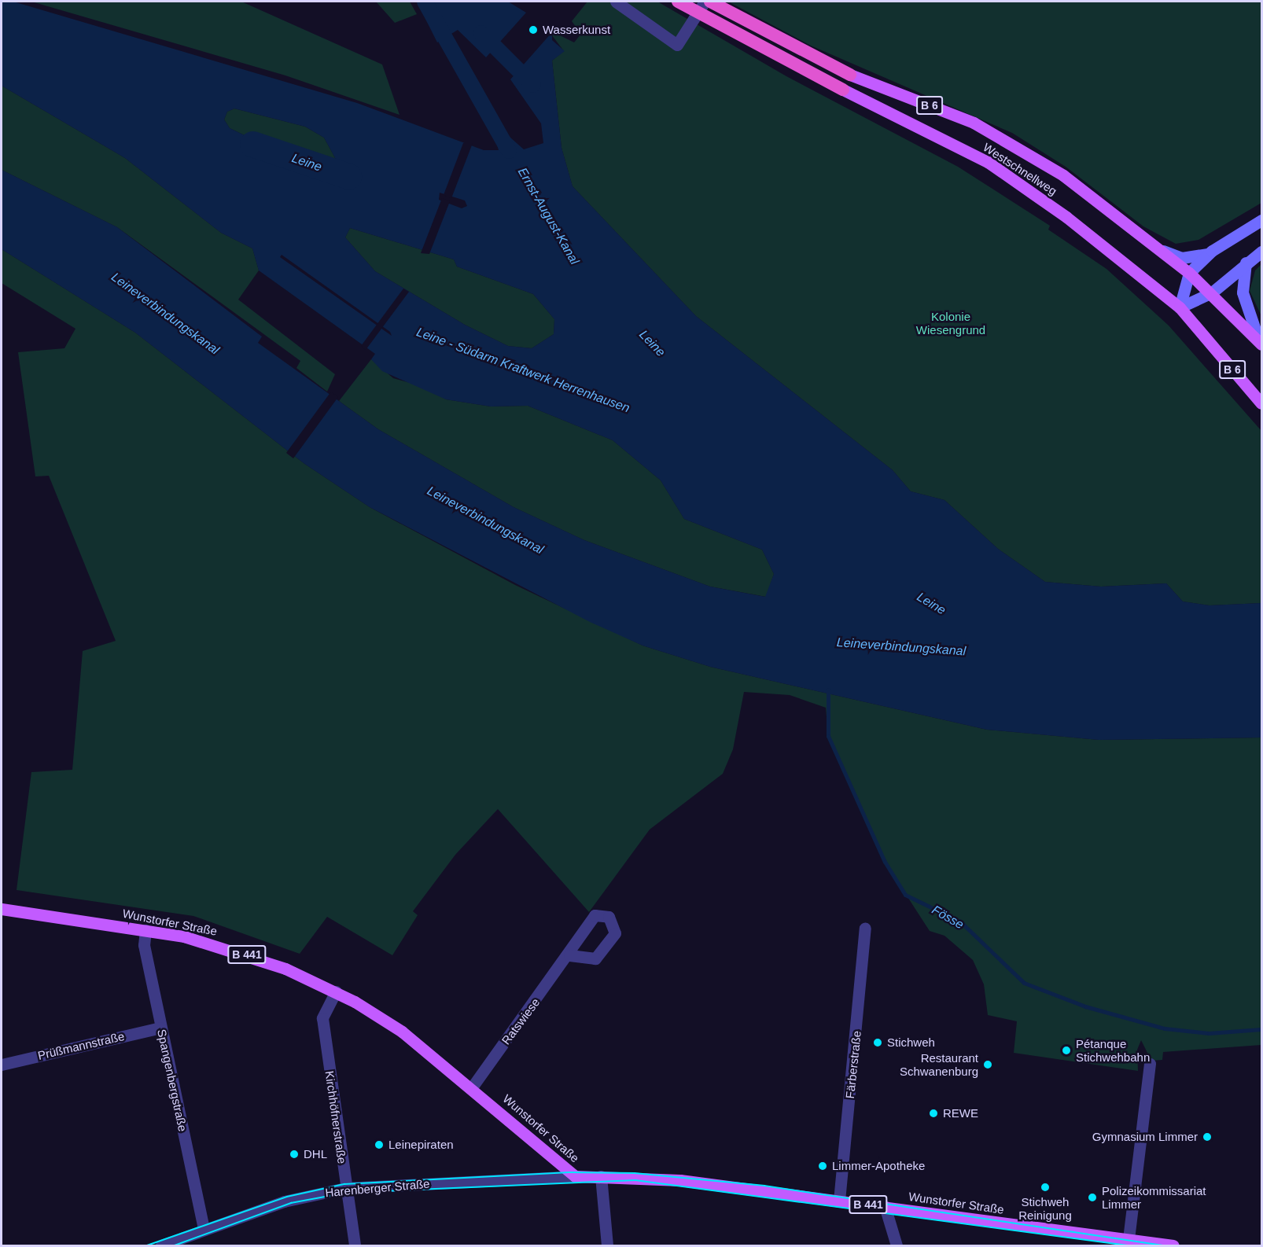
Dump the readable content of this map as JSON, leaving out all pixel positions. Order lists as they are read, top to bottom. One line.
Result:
{"streets":{"highway":["B 6","Westschnellweg"],"main road":["Wunstorfer Straße","B 441"],"street":["Ratswiese","Prüßmannstraße","Färberstraße","Spangenbergstraße","Kirchhöfnerstraße","Harenberger Straße"]},"crossings":[["Wunstorfer Straße","Ratswiese"],["Wunstorfer Straße","Färberstraße"],["Wunstorfer Straße","Spangenbergstraße"],["Wunstorfer Straße","Kirchhöfnerstraße"],["Wunstorfer Straße","Harenberger Straße"],["Prüßmannstraße","Spangenbergstraße"],["Spangenbergstraße","Harenberger Straße"],["Kirchhöfnerstraße","Harenberger Straße"]],"water":["Leine","Ernst-August-Kanal","Leineverbindungskanal","Leine - Südarm Kraftwerk Herrenhausen","Fösse"],"parks":["Kolonie Wiesengrund"],"places":["Wasserkunst","Stichweh","Pétanque Stichwehbahn","Restaurant Schwanenburg","REWE","Gymnasium Limmer","Leinepiraten","DHL","Limmer-Apotheke","Stichweh Reinigung","Polizeikommissariat Limmer"]}
